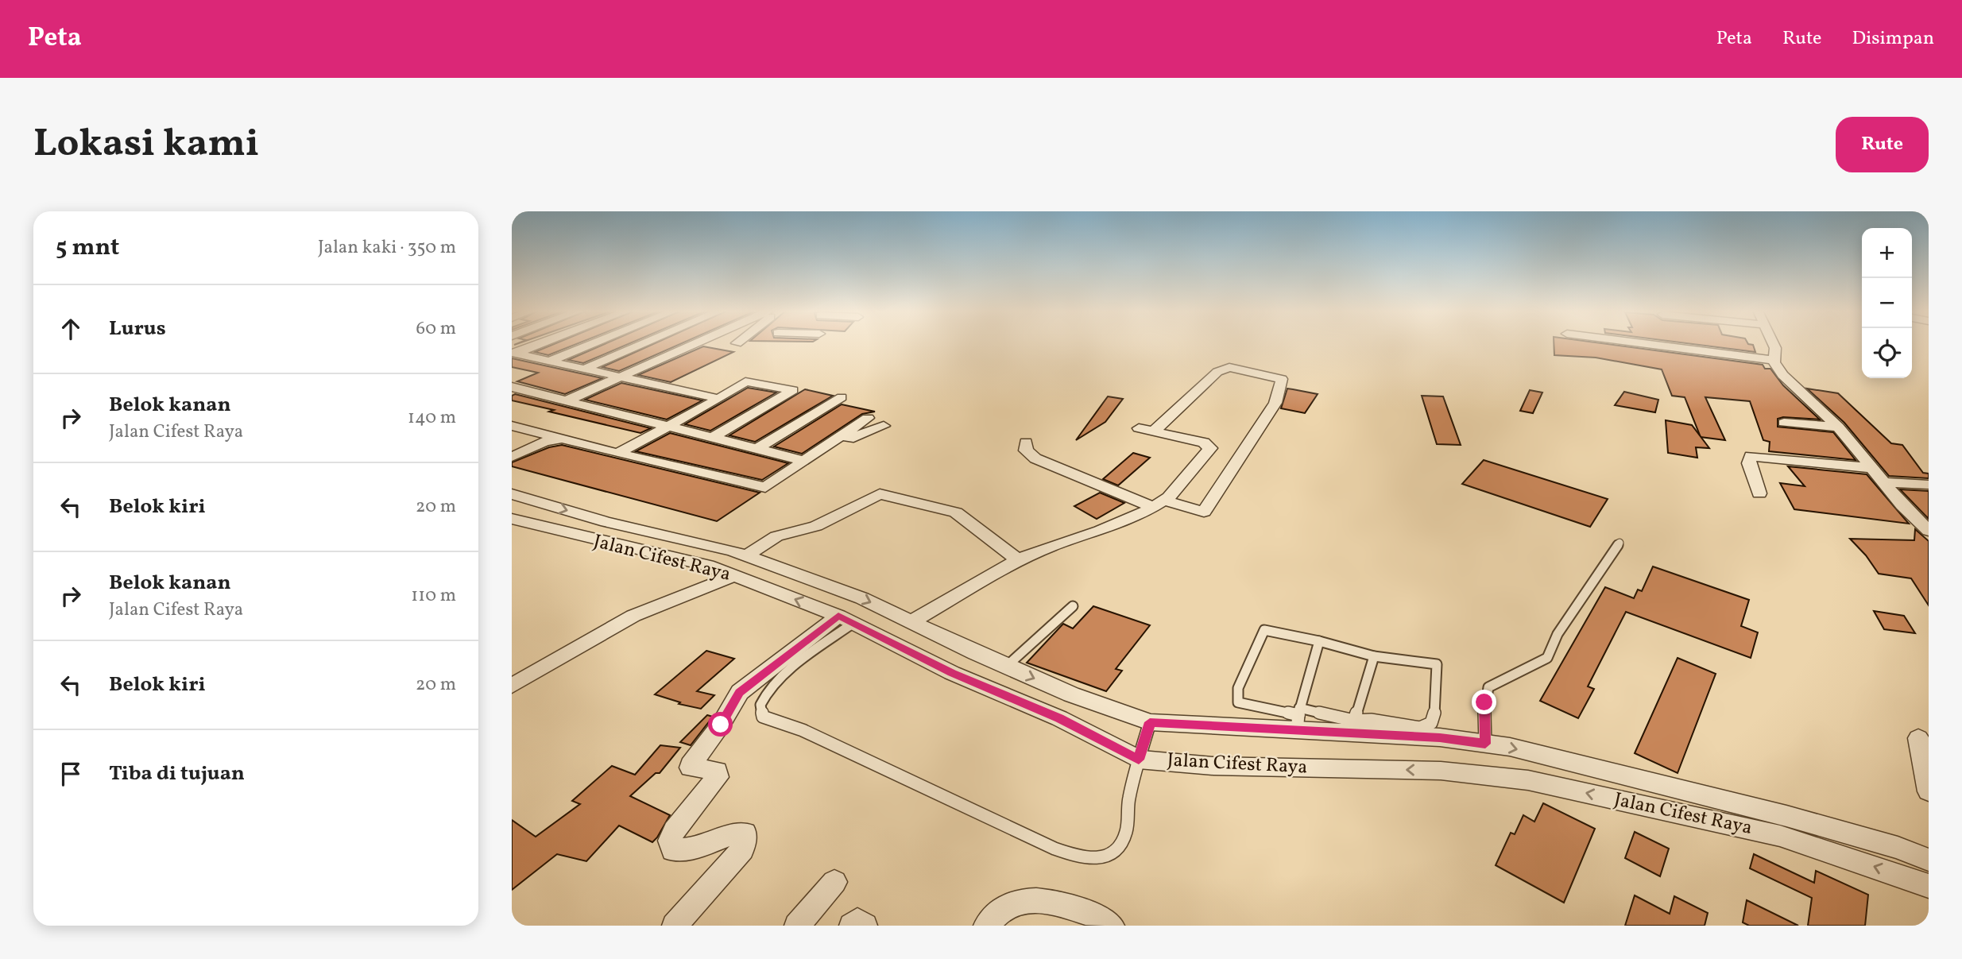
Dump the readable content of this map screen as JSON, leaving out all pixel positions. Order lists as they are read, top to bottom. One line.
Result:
{"streets":{"street":["Jalan Cifest Raya"]},"page":{"header":"Peta","nav":["Peta","Rute","Disimpan"],"buttons":"Rute","title":"Lokasi kami","heading":["5 mnt","Jalan kaki · 350 m"],"map_buttons":["+","−"],"list":[["Lurus","60 m"],["Belok kanan","Jalan Cifest Raya","140 m"],["Belok kiri","20 m"],["Belok kanan","Jalan Cifest Raya","110 m"],["Belok kiri","20 m"],"Tiba di tujuan"]}}
